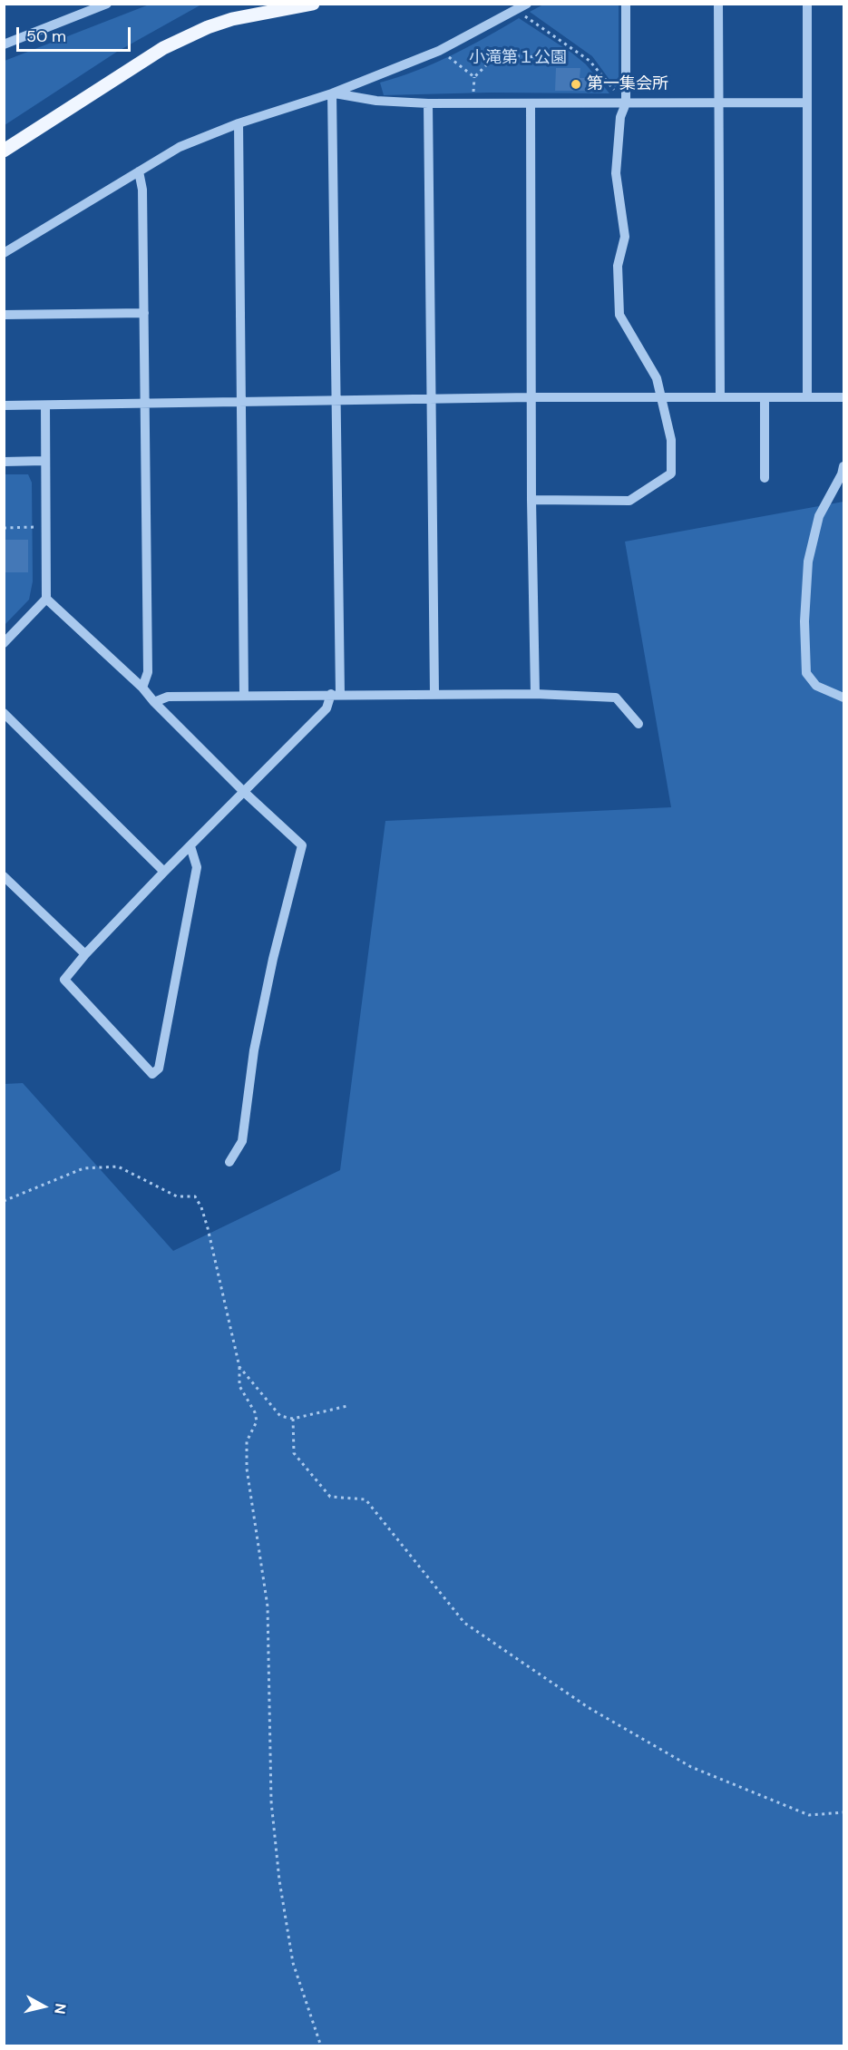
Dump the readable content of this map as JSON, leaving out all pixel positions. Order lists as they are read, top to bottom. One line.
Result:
{"parks":["小滝第１公園"],"places":["第一集会所"],"scale_bar":"50 m","north":"right"}
